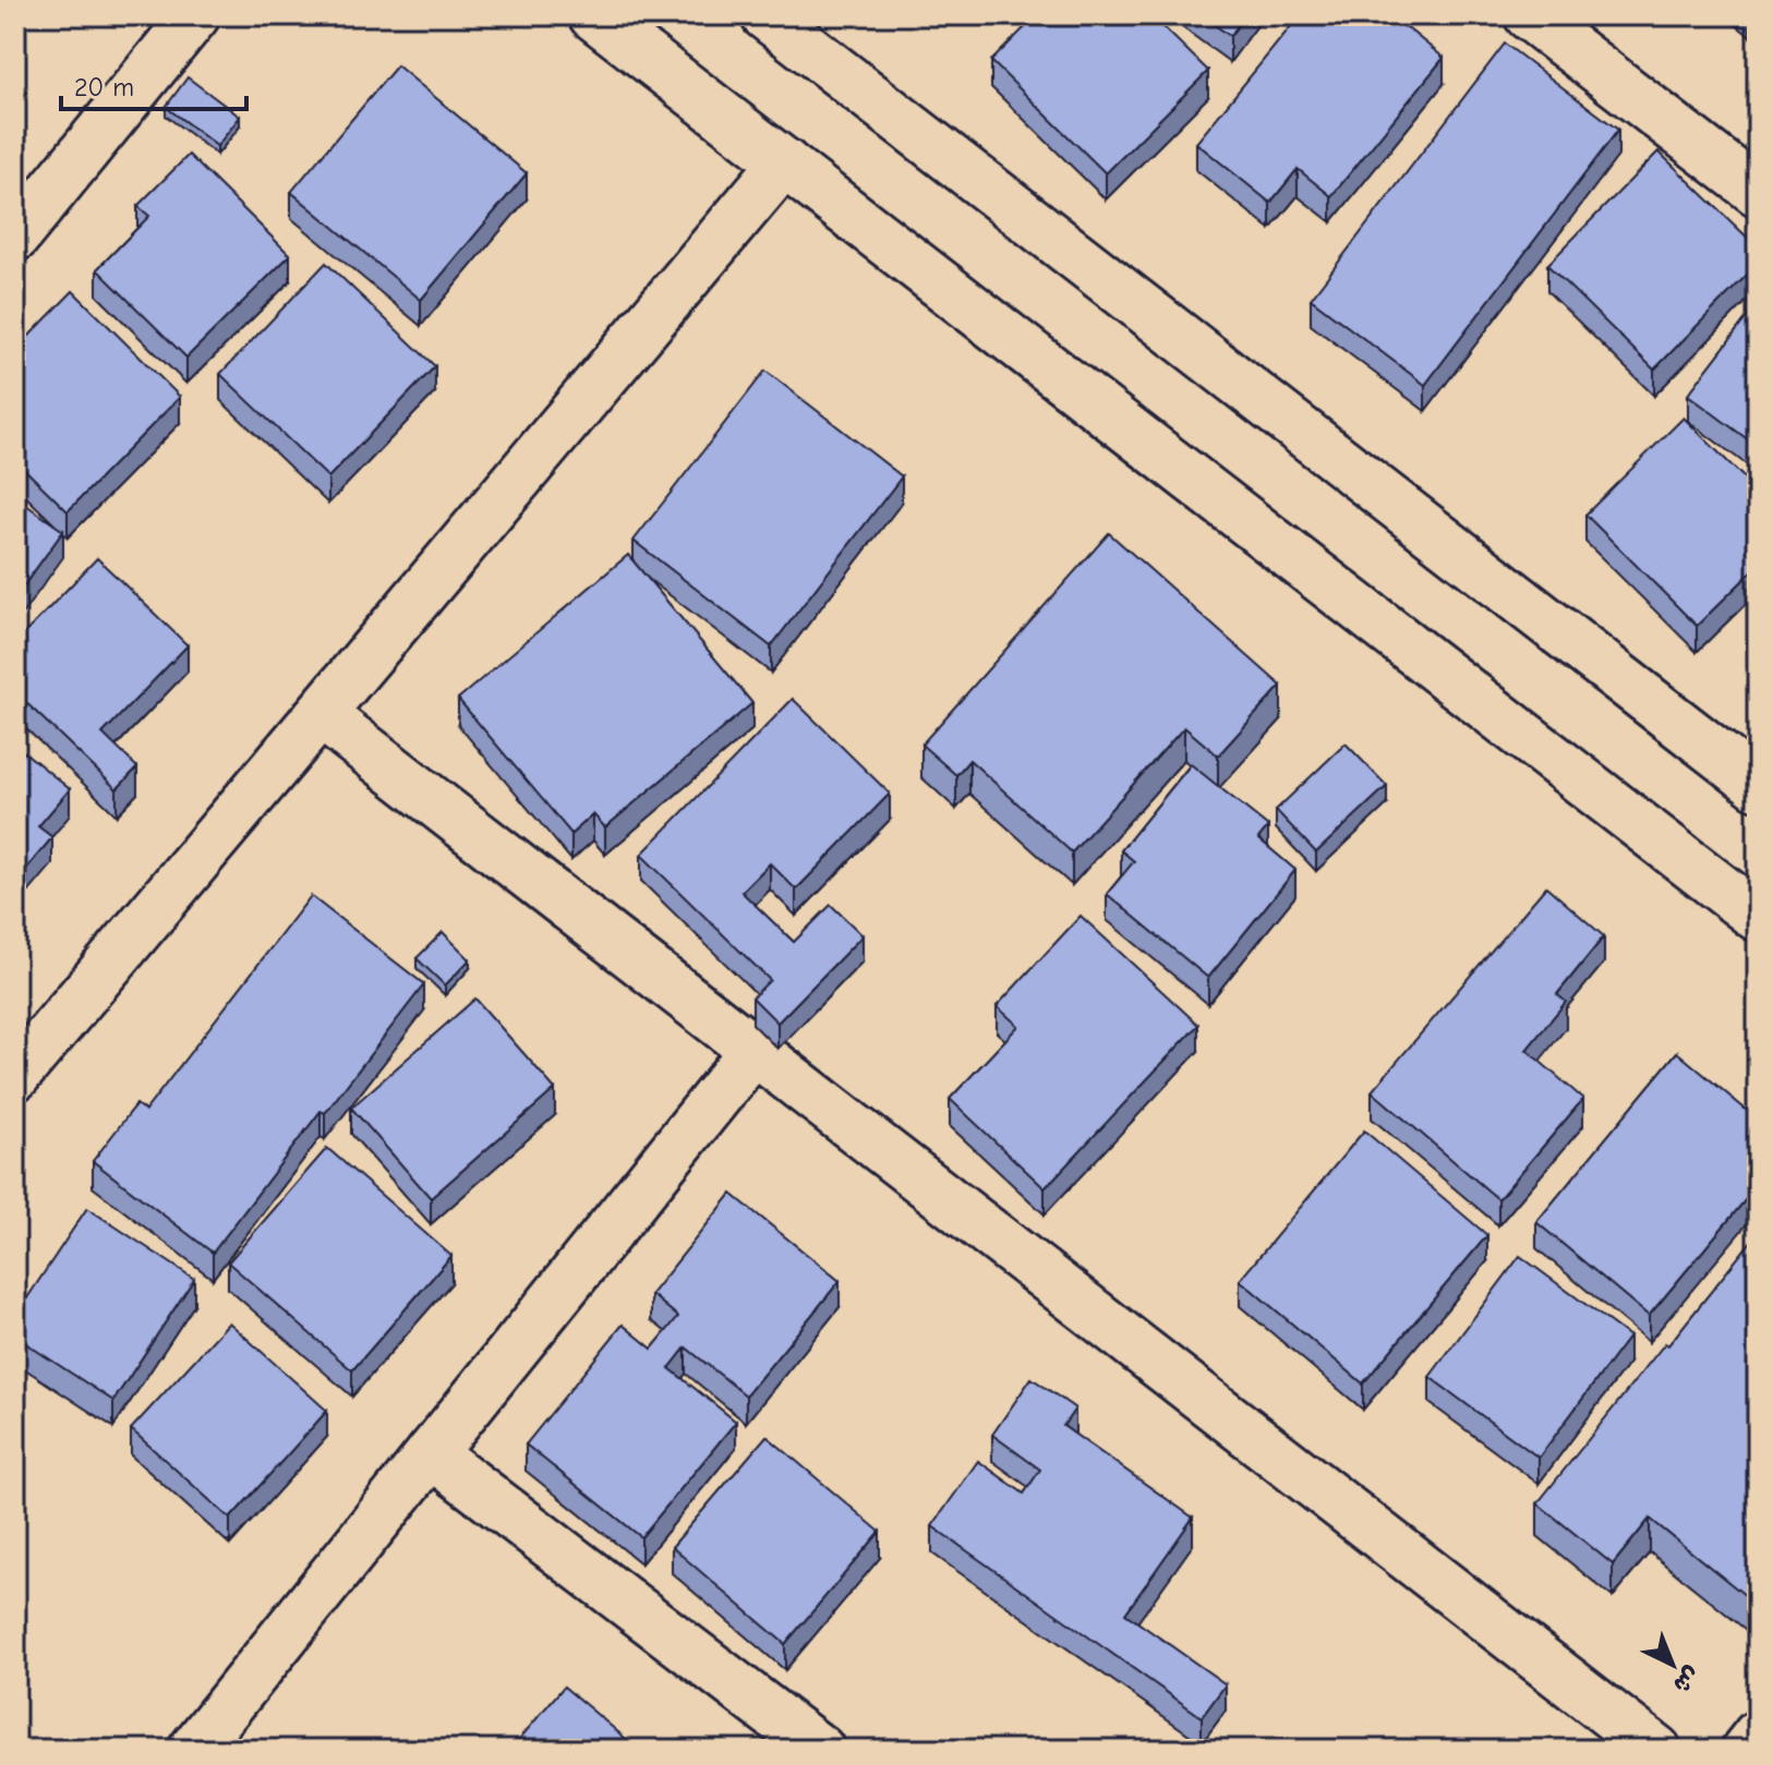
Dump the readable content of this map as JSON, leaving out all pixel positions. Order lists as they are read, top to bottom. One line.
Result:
{"scale_bar":"20 m","north":"bottom right"}
